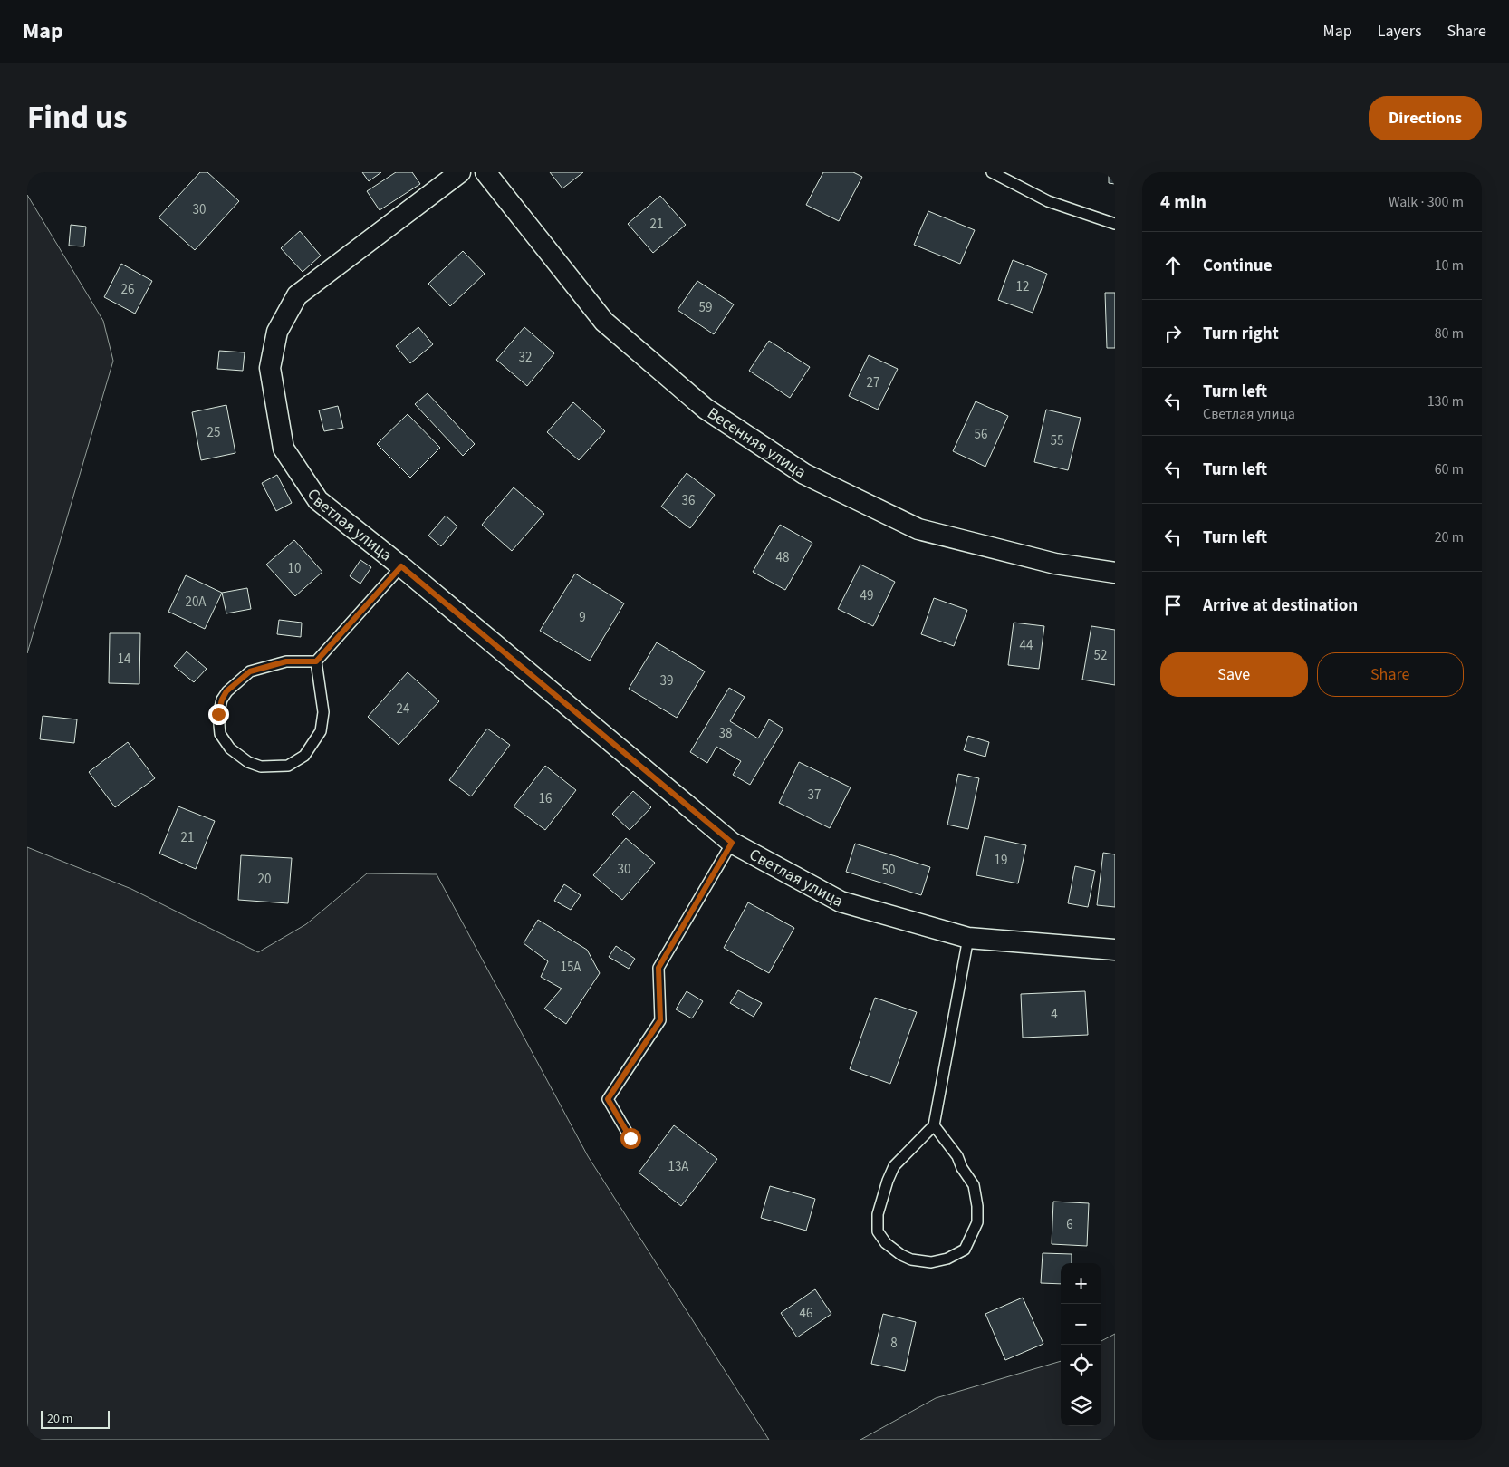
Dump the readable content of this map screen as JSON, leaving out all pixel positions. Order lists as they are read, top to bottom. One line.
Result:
{"streets":{"street":["Весенняя улица","Светлая улица"]},"house_numbers":["30","21","12","26","59","32","27","25","56","55","36","48","10","49","20А","9","44","52","14","39","24","38","37","16","21","19","30","50","20","15А","4","13А","6","46","8"],"scale_bar":"20 m","page":{"header":"Map","nav":["Map","Layers","Share"],"title":"Find us","buttons":["Directions",["Save","Share"]],"heading":["4 min","Walk · 300 m"],"list":[["Continue","10 m"],["Turn right","80 m"],["Turn left","Светлая улица","130 m"],["Turn left","60 m"],["Turn left","20 m"],"Arrive at destination"],"map_buttons":["+","−"],"scale":"20 m"}}
